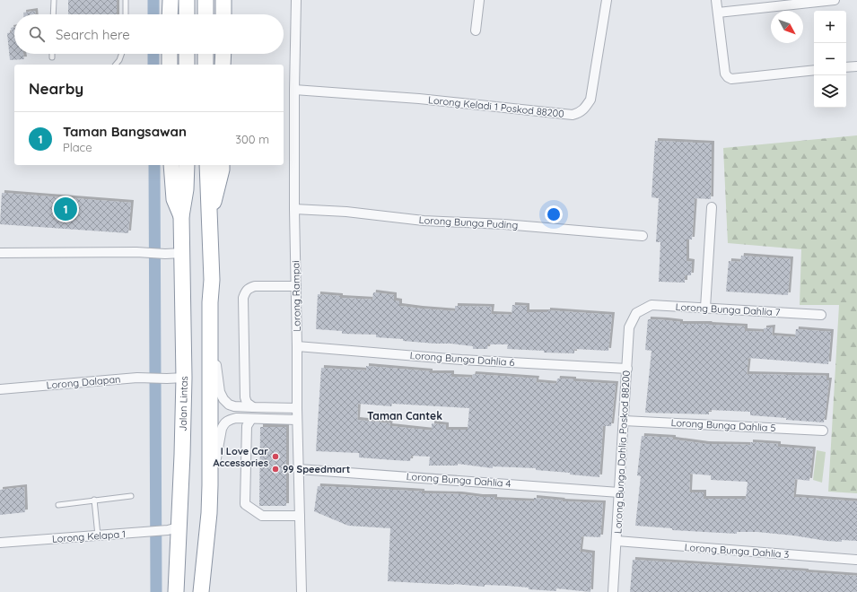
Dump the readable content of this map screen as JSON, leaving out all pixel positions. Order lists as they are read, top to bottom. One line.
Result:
{"streets":{"highway":["Jalan Lintas"],"street":["Lorong Keladi 1 Poskod 88200","Lorong Bunga Puding","Lorong Rampai","Lorong Bunga Dahlia 7","Lorong Bunga Dahlia 6","Lorong Dalapan","Lorong Bunga Dahlia 5","Lorong Bunga Dahlia Poskod 88200","Lorong Bunga Dahlia 4","Lorong Kelapa 1","Lorong Bunga Dahlia 3"]},"crossings":[["Lorong Keladi 1 Poskod 88200","Lorong Rampai"],["Lorong Bunga Puding","Lorong Rampai"],["Lorong Rampai","Lorong Bunga Dahlia 6"],["Lorong Rampai","Lorong Bunga Dahlia 4"],["Lorong Bunga Dahlia 7","Lorong Bunga Dahlia Poskod 88200"],["Lorong Bunga Dahlia 6","Lorong Bunga Dahlia Poskod 88200"],["Lorong Dalapan","Jalan Lintas"],["Jalan Lintas","Lorong Kelapa 1"],["Lorong Bunga Dahlia 5","Lorong Bunga Dahlia Poskod 88200"],["Lorong Bunga Dahlia Poskod 88200","Lorong Bunga Dahlia 4"],["Lorong Bunga Dahlia Poskod 88200","Lorong Bunga Dahlia 3"]],"districts":["Taman Cantek"],"places":["I Love Car Accessories","99 Speedmart"],"north":"bottom right","page":{"map_buttons":["+","−"],"search":"Search here","heading":"Nearby","list":[{"mark":"1","name":"Taman Bangsawan","note":"Place","value":"300 m"}],"pins":"1"}}
